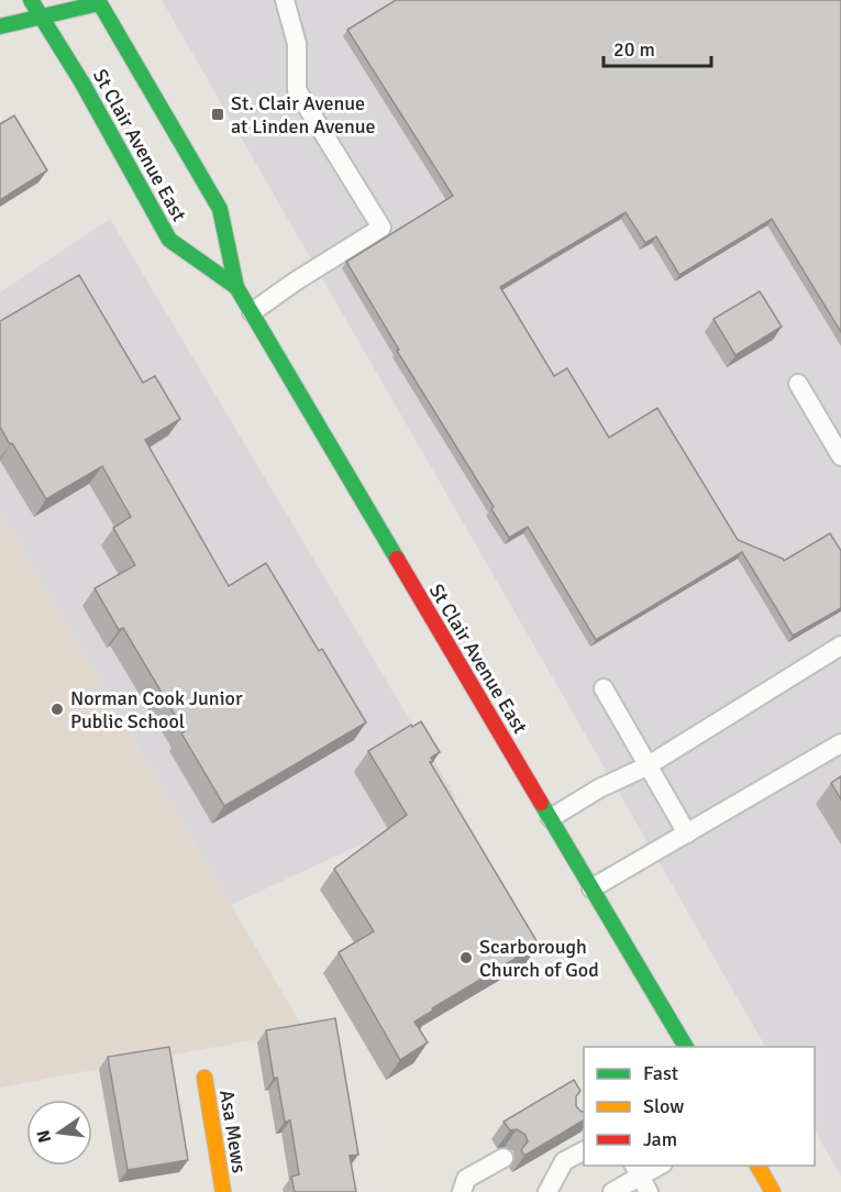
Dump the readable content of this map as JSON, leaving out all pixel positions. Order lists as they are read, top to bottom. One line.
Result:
{"streets":{"main road":["St Clair Avenue East","Asa Mews"]},"places":{"transit":["St. Clair Avenue at Linden Avenue"],"other":["Norman Cook Junior Public School","Scarborough Church of God"]},"legend":["Fast","Slow","Jam"],"scale_bar":"20 m","north":"left"}
